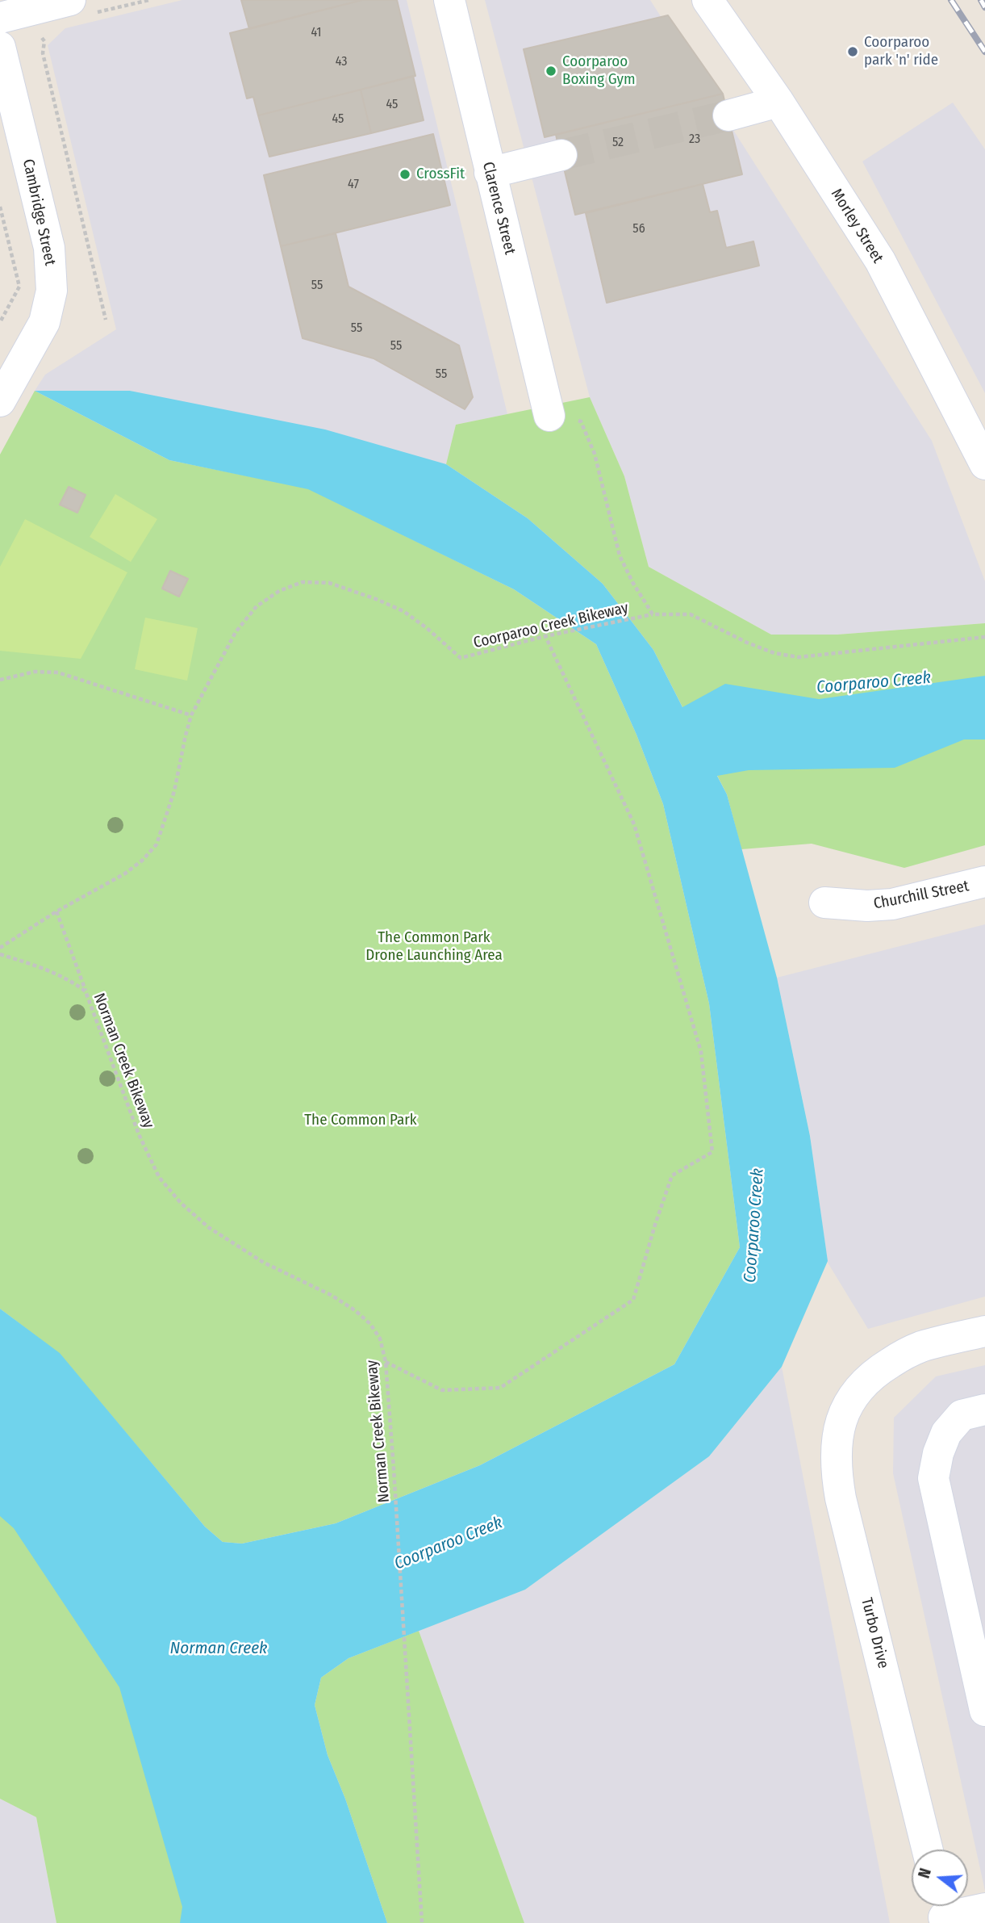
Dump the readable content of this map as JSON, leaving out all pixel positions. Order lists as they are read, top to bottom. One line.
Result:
{"streets":{"street":["Clarence Street","Cambridge Street","Morley Street","Churchill Street","Turbo Drive"],"path":["Coorparoo Creek Bikeway","Norman Creek Bikeway"]},"crossings":[["Clarence Street","Coorparoo Creek Bikeway"]],"water":["Coorparoo Creek","Norman Creek"],"parks":["The Common Park Drone Launching Area","The Common Park"],"places":["Coorparoo park 'n' ride","Coorparoo Boxing Gym","CrossFit"],"house_numbers":["41","43","45","45","23","52","47","56","55","55","55","55"],"north":"left"}
